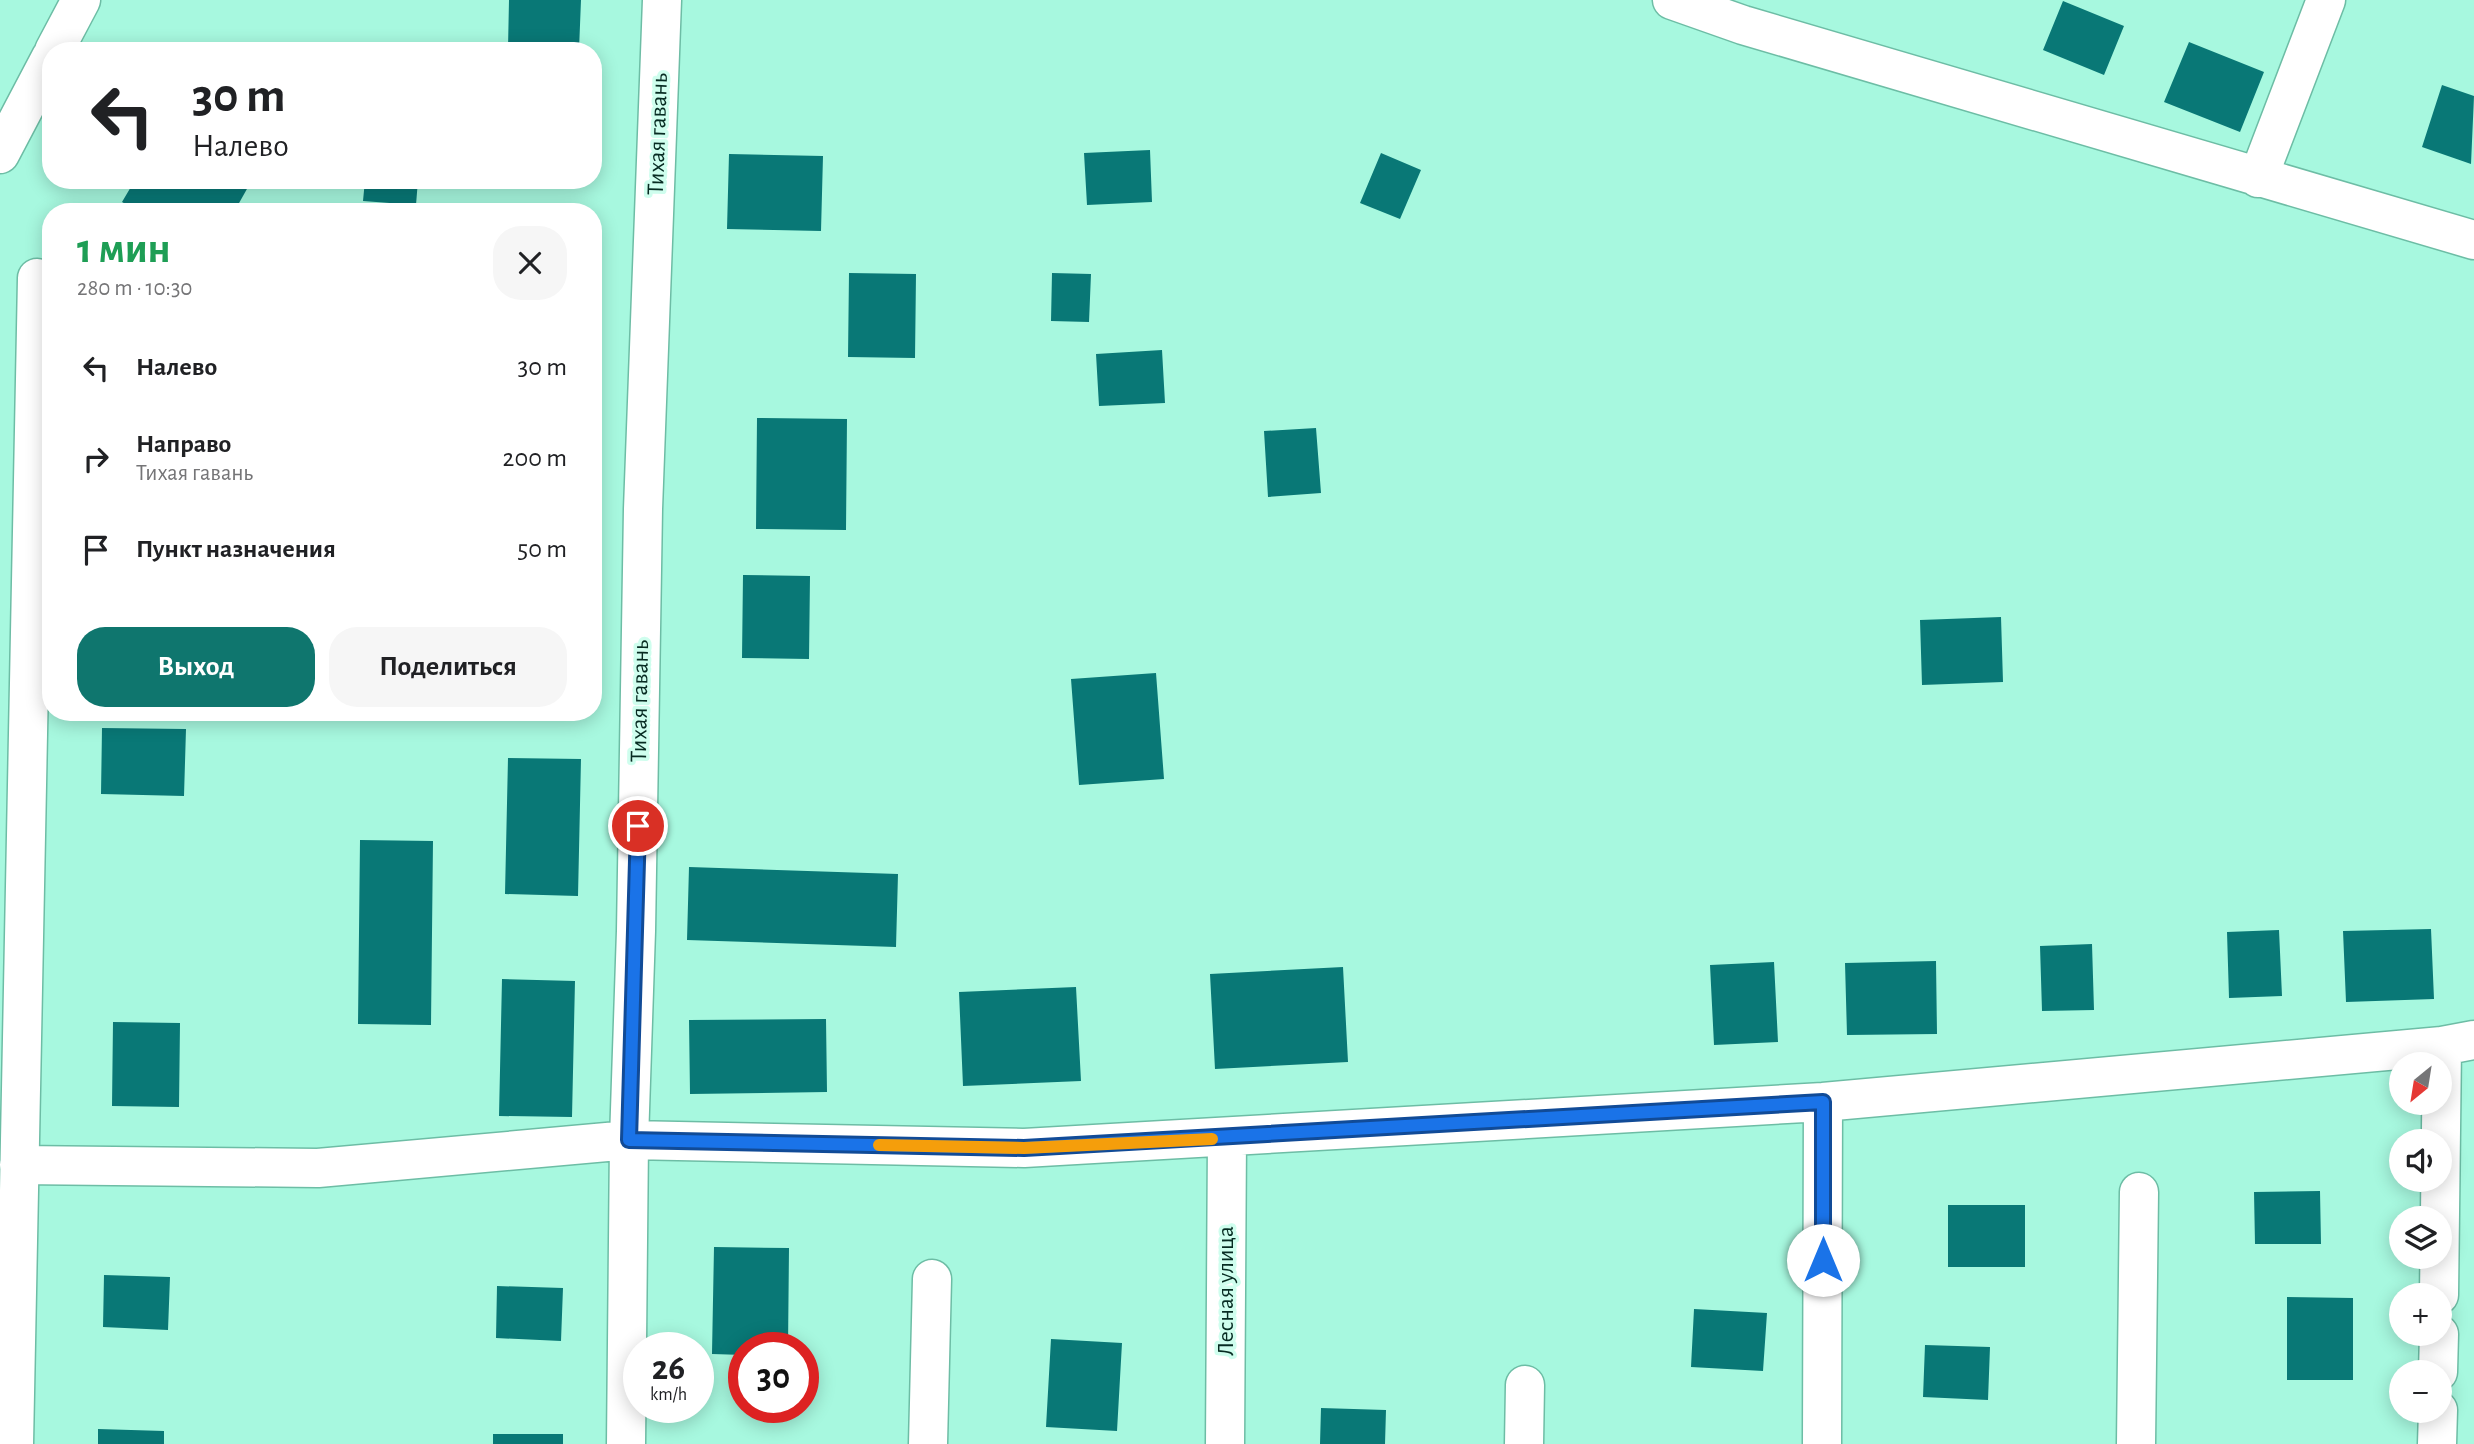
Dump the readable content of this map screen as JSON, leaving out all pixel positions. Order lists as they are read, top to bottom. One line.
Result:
{"streets":{"street":["Тихая гавань","Лесная улица"]},"north":"bottom left","page":{"turn":["30 m","Налево"],"heading":["1 мин","280 m · 10:30"],"list":[{"name":"Налево","value":"30 m"},{"name":"Направо","note":"Тихая гавань","value":"200 m"},{"name":"Пункт назначения","value":"50 m"}],"buttons":["Выход","Поделиться"],"map_buttons":["+","−"],"speed":"26 km/h","limit":"30"}}
